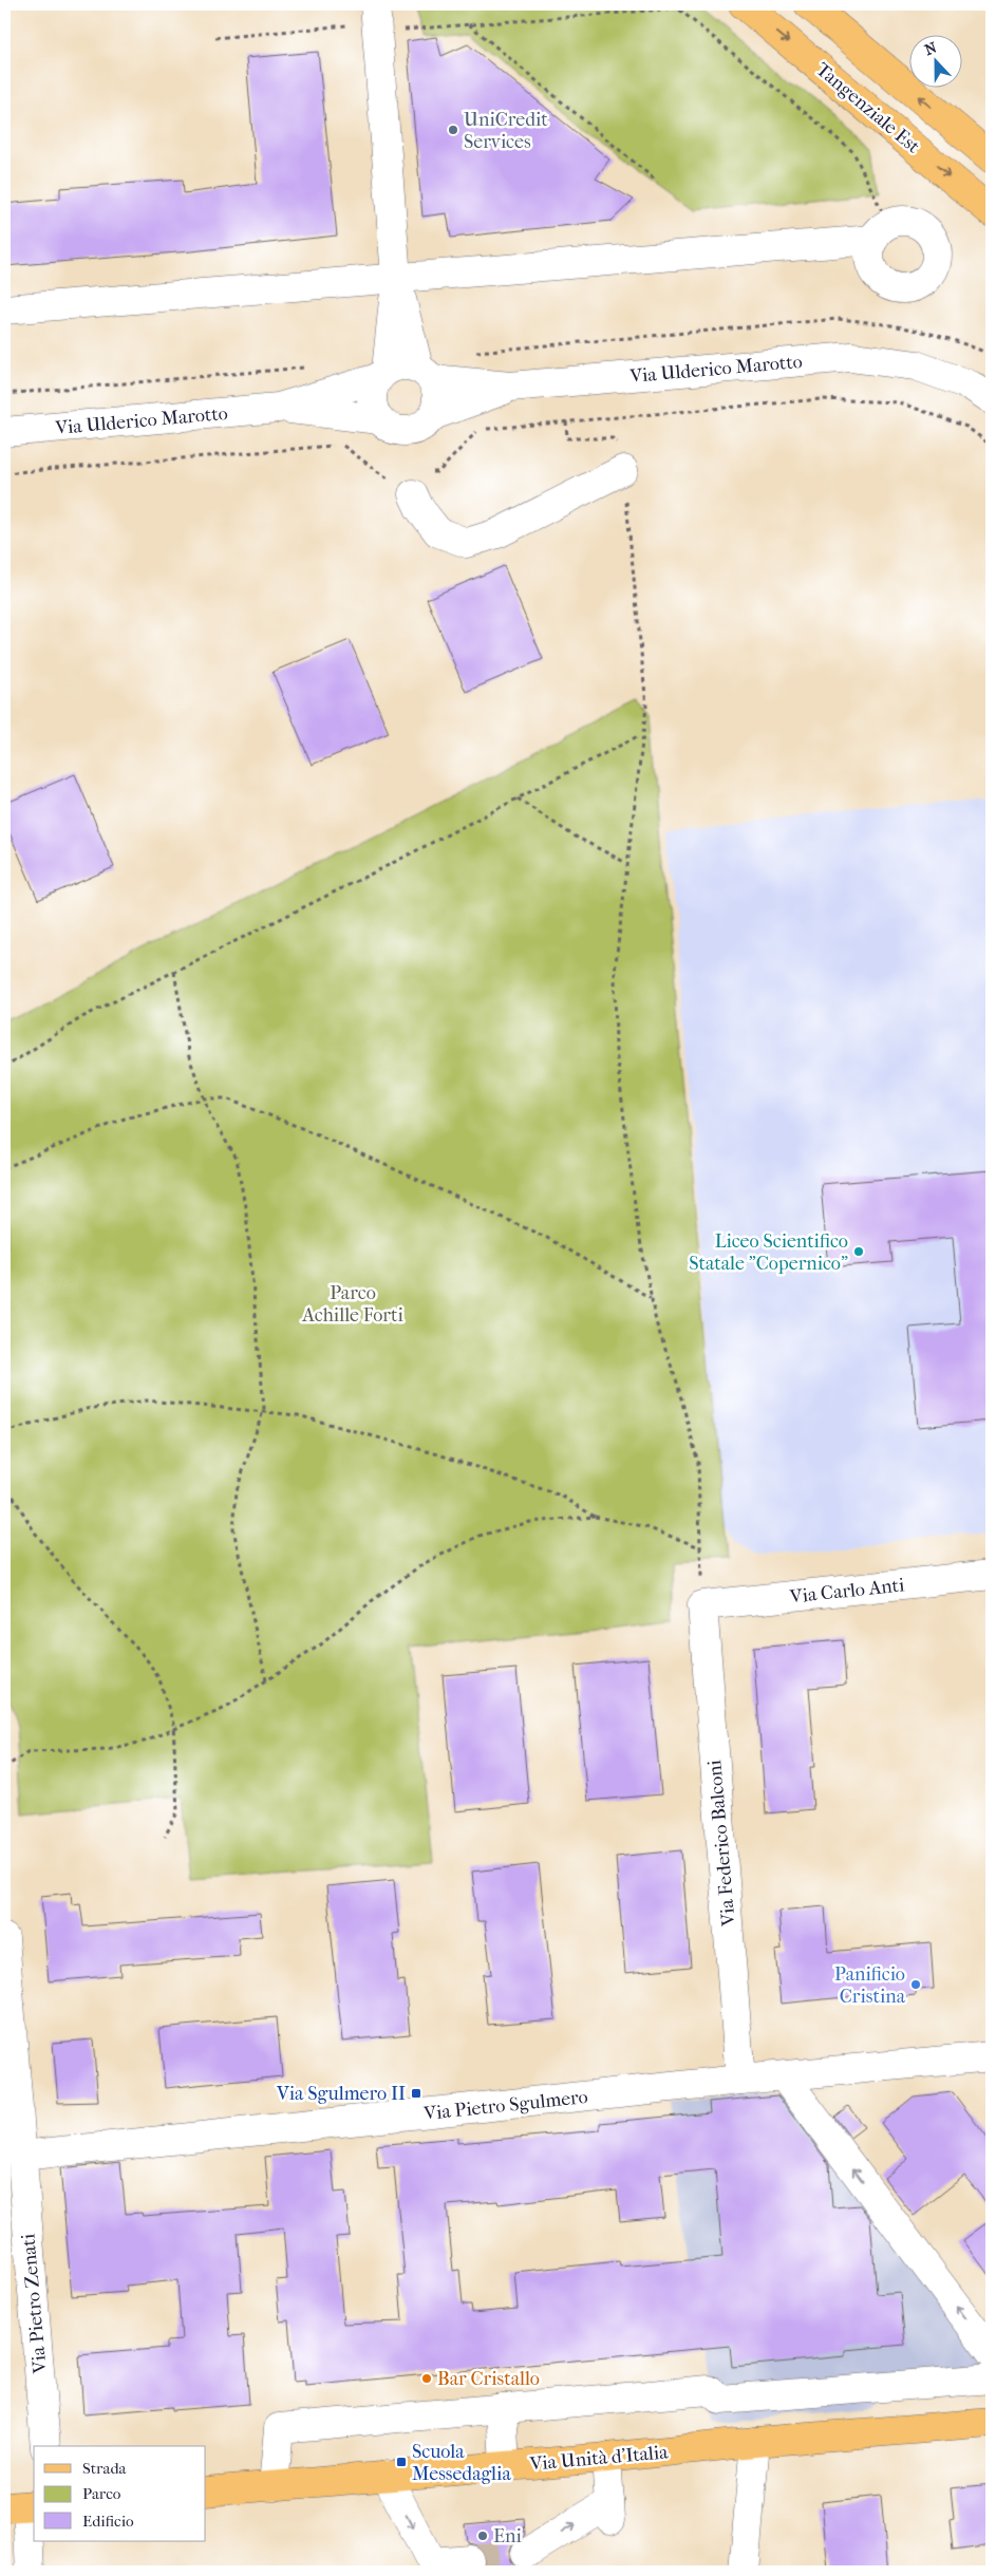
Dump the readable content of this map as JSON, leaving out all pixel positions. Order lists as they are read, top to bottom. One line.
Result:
{"streets":{"main road":["Tangenziale Est","Via Unità d'Italia"],"street":["Via Ulderico Marotto","Via Carlo Anti","Via Federico Balconi","Via Pietro Sgulmero","Via Pietro Zenati"]},"crossings":[["Via Carlo Anti","Via Federico Balconi"],["Via Federico Balconi","Via Pietro Sgulmero"],["Via Pietro Sgulmero","Via Pietro Zenati"]],"parks":["Parco Achille Forti"],"places":{"other":["UniCredit Services","Liceo Scientifico Statale \"Copernico\"","Panificio Cristina","Bar Cristallo","Eni"],"transit":["Via Sgulmero II","Scuola Messedaglia"]},"legend":["Strada","Parco","Edificio"],"north":"top"}
